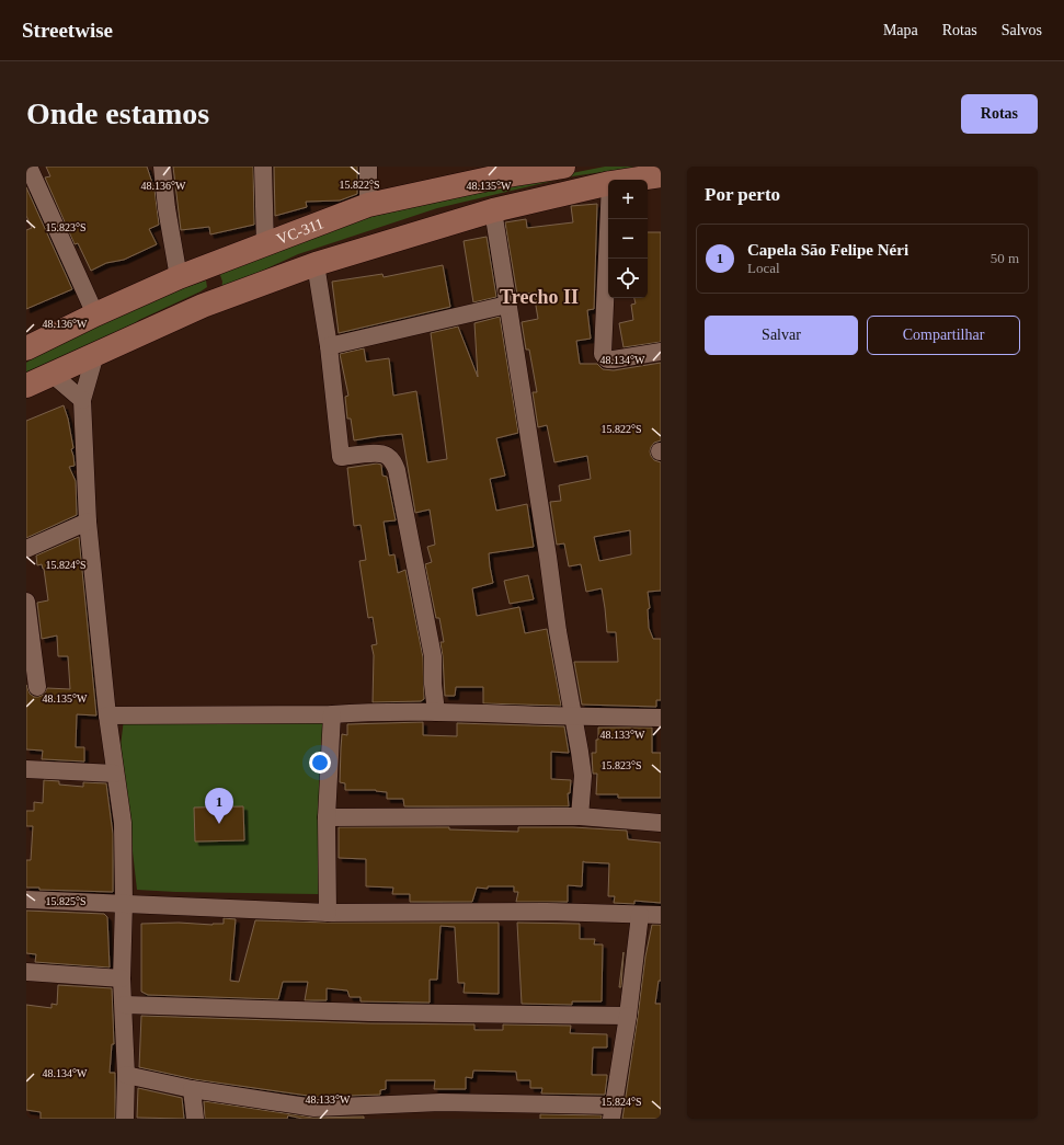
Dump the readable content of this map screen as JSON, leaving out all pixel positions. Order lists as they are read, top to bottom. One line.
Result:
{"streets":{"main road":["VC-311"]},"districts":["Trecho II"],"page":{"header":"Streetwise","nav":["Mapa","Rotas","Salvos"],"buttons":["Rotas",["Salvar","Compartilhar"]],"title":"Onde estamos","heading":"Por perto","map_buttons":["+","−"],"list":[{"mark":"1","name":"Capela São Felipe Néri","note":"Local","value":"50 m"}],"pins":"1"},"coordinates":["15.822°S","48.136°W","48.135°W","15.823°S","48.134°W","15.824°S","48.133°W","15.825°S"]}
